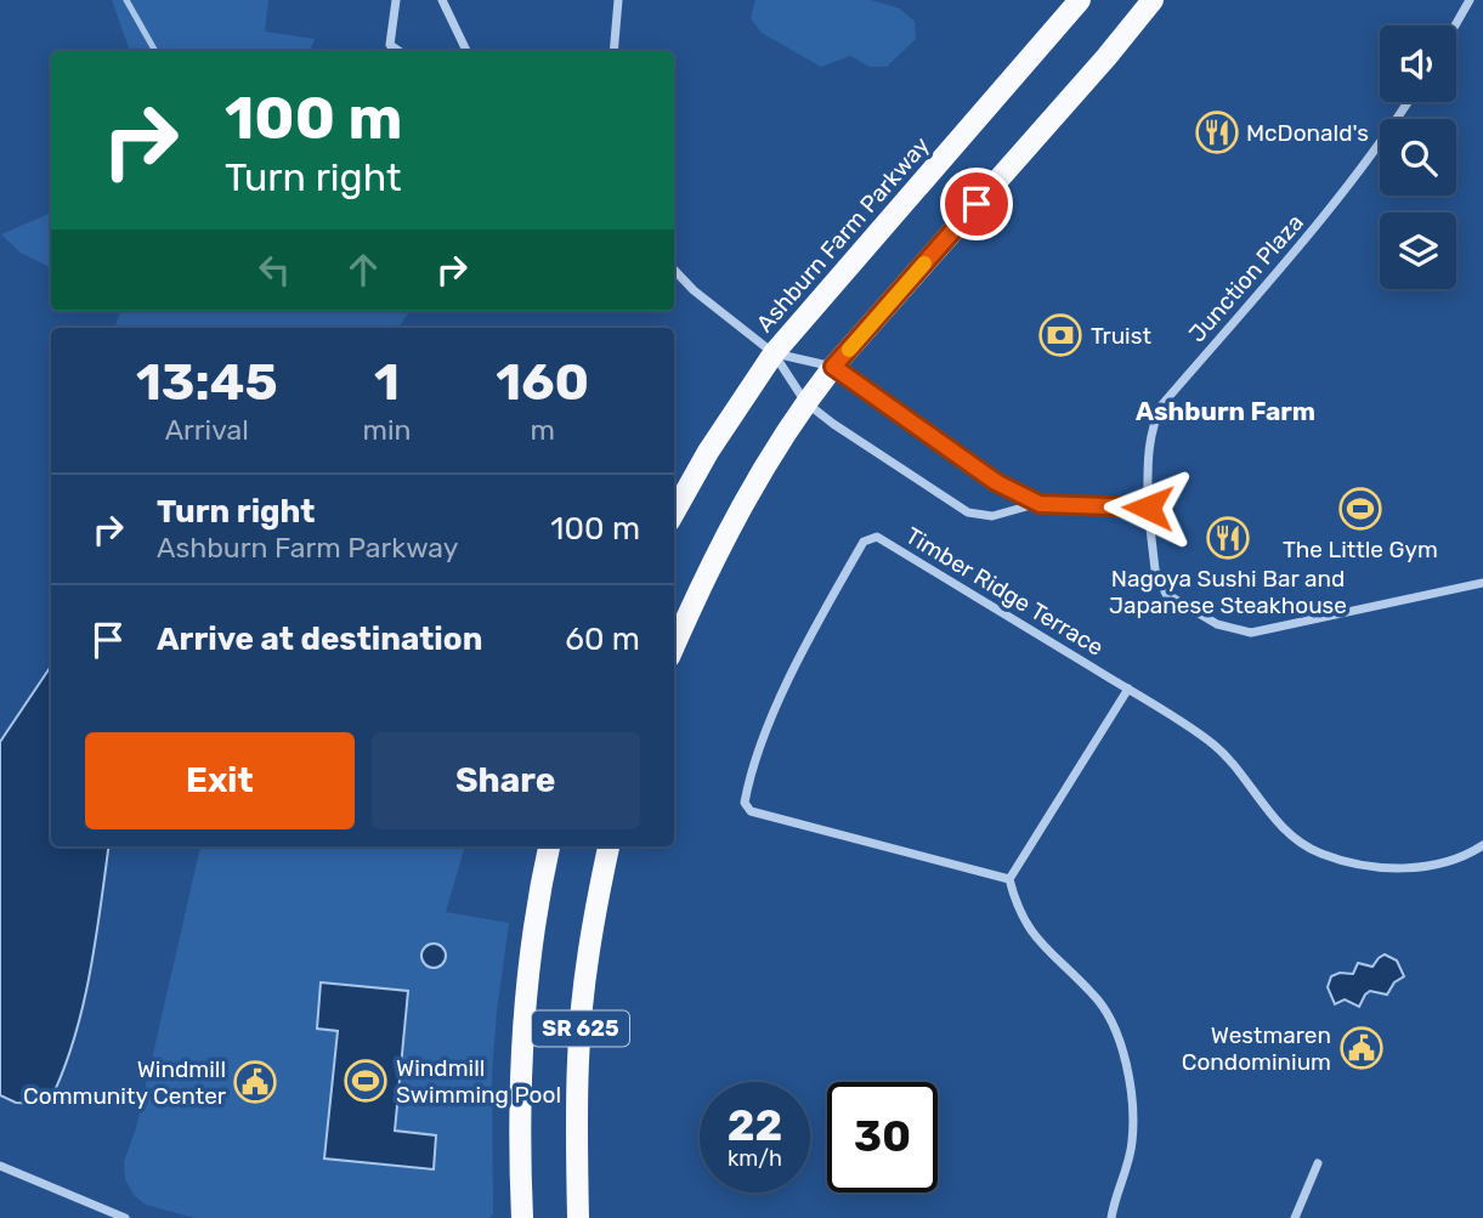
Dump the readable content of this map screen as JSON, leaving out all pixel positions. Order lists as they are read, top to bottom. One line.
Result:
{"streets":{"main road":["Ashburn Farm Parkway","SR 625"],"street":["Junction Plaza","Timber Ridge Terrace"]},"districts":["Ashburn Farm"],"places":{"restaurant":["McDonald's","Nagoya Sushi Bar and Japanese Steakhouse"],"bank":["Truist"],"sports":["The Little Gym","Windmill Swimming Pool"],"public building":["Westmaren Condominium","Windmill Community Center"]},"page":{"turn":["100 m","Turn right"],"eta":["13:45","Arrival","1","min","160","m"],"list":[{"name":"Turn right","note":"Ashburn Farm Parkway","value":"100 m"},{"name":"Arrive at destination","value":"60 m"}],"buttons":["Exit","Share"],"speed":"22 km/h","limit":"30"}}
